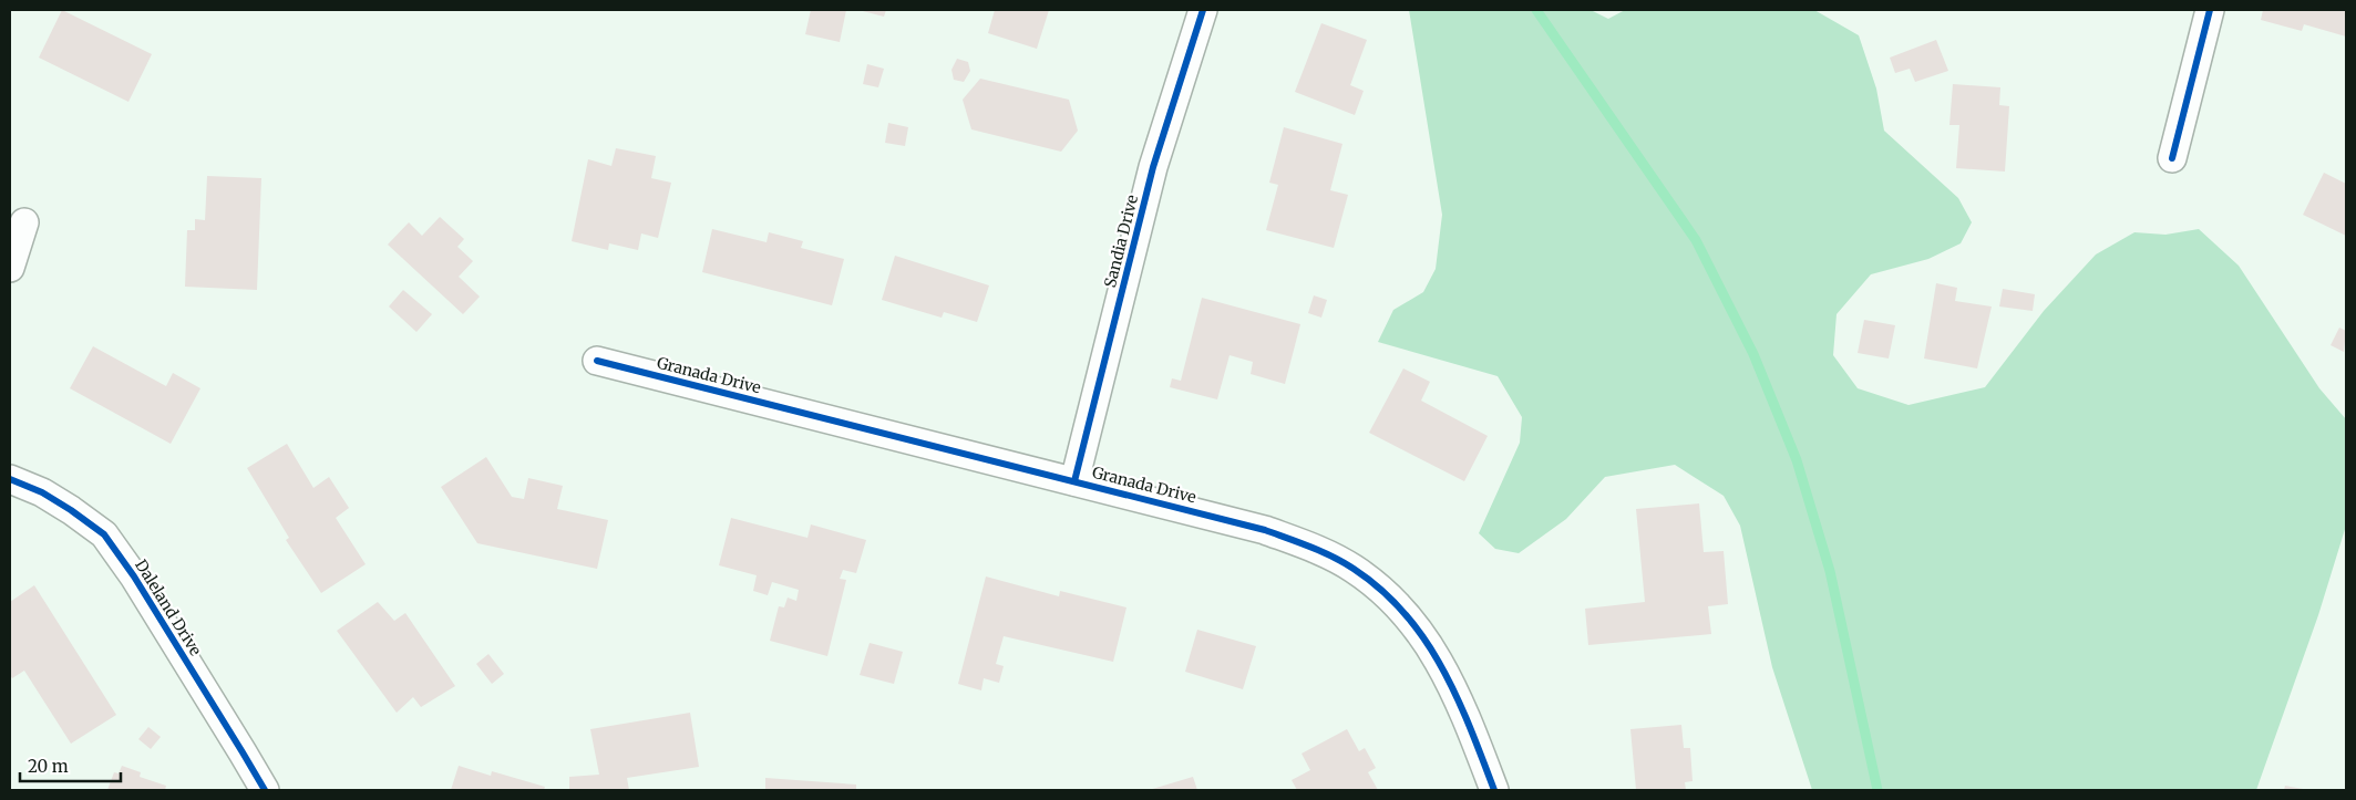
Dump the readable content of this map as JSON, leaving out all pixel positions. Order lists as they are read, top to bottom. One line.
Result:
{"streets":{"street":["Sandia Drive","Granada Drive","Daleland Drive"]},"crossings":[["Sandia Drive","Granada Drive"]],"scale_bar":"20 m"}
